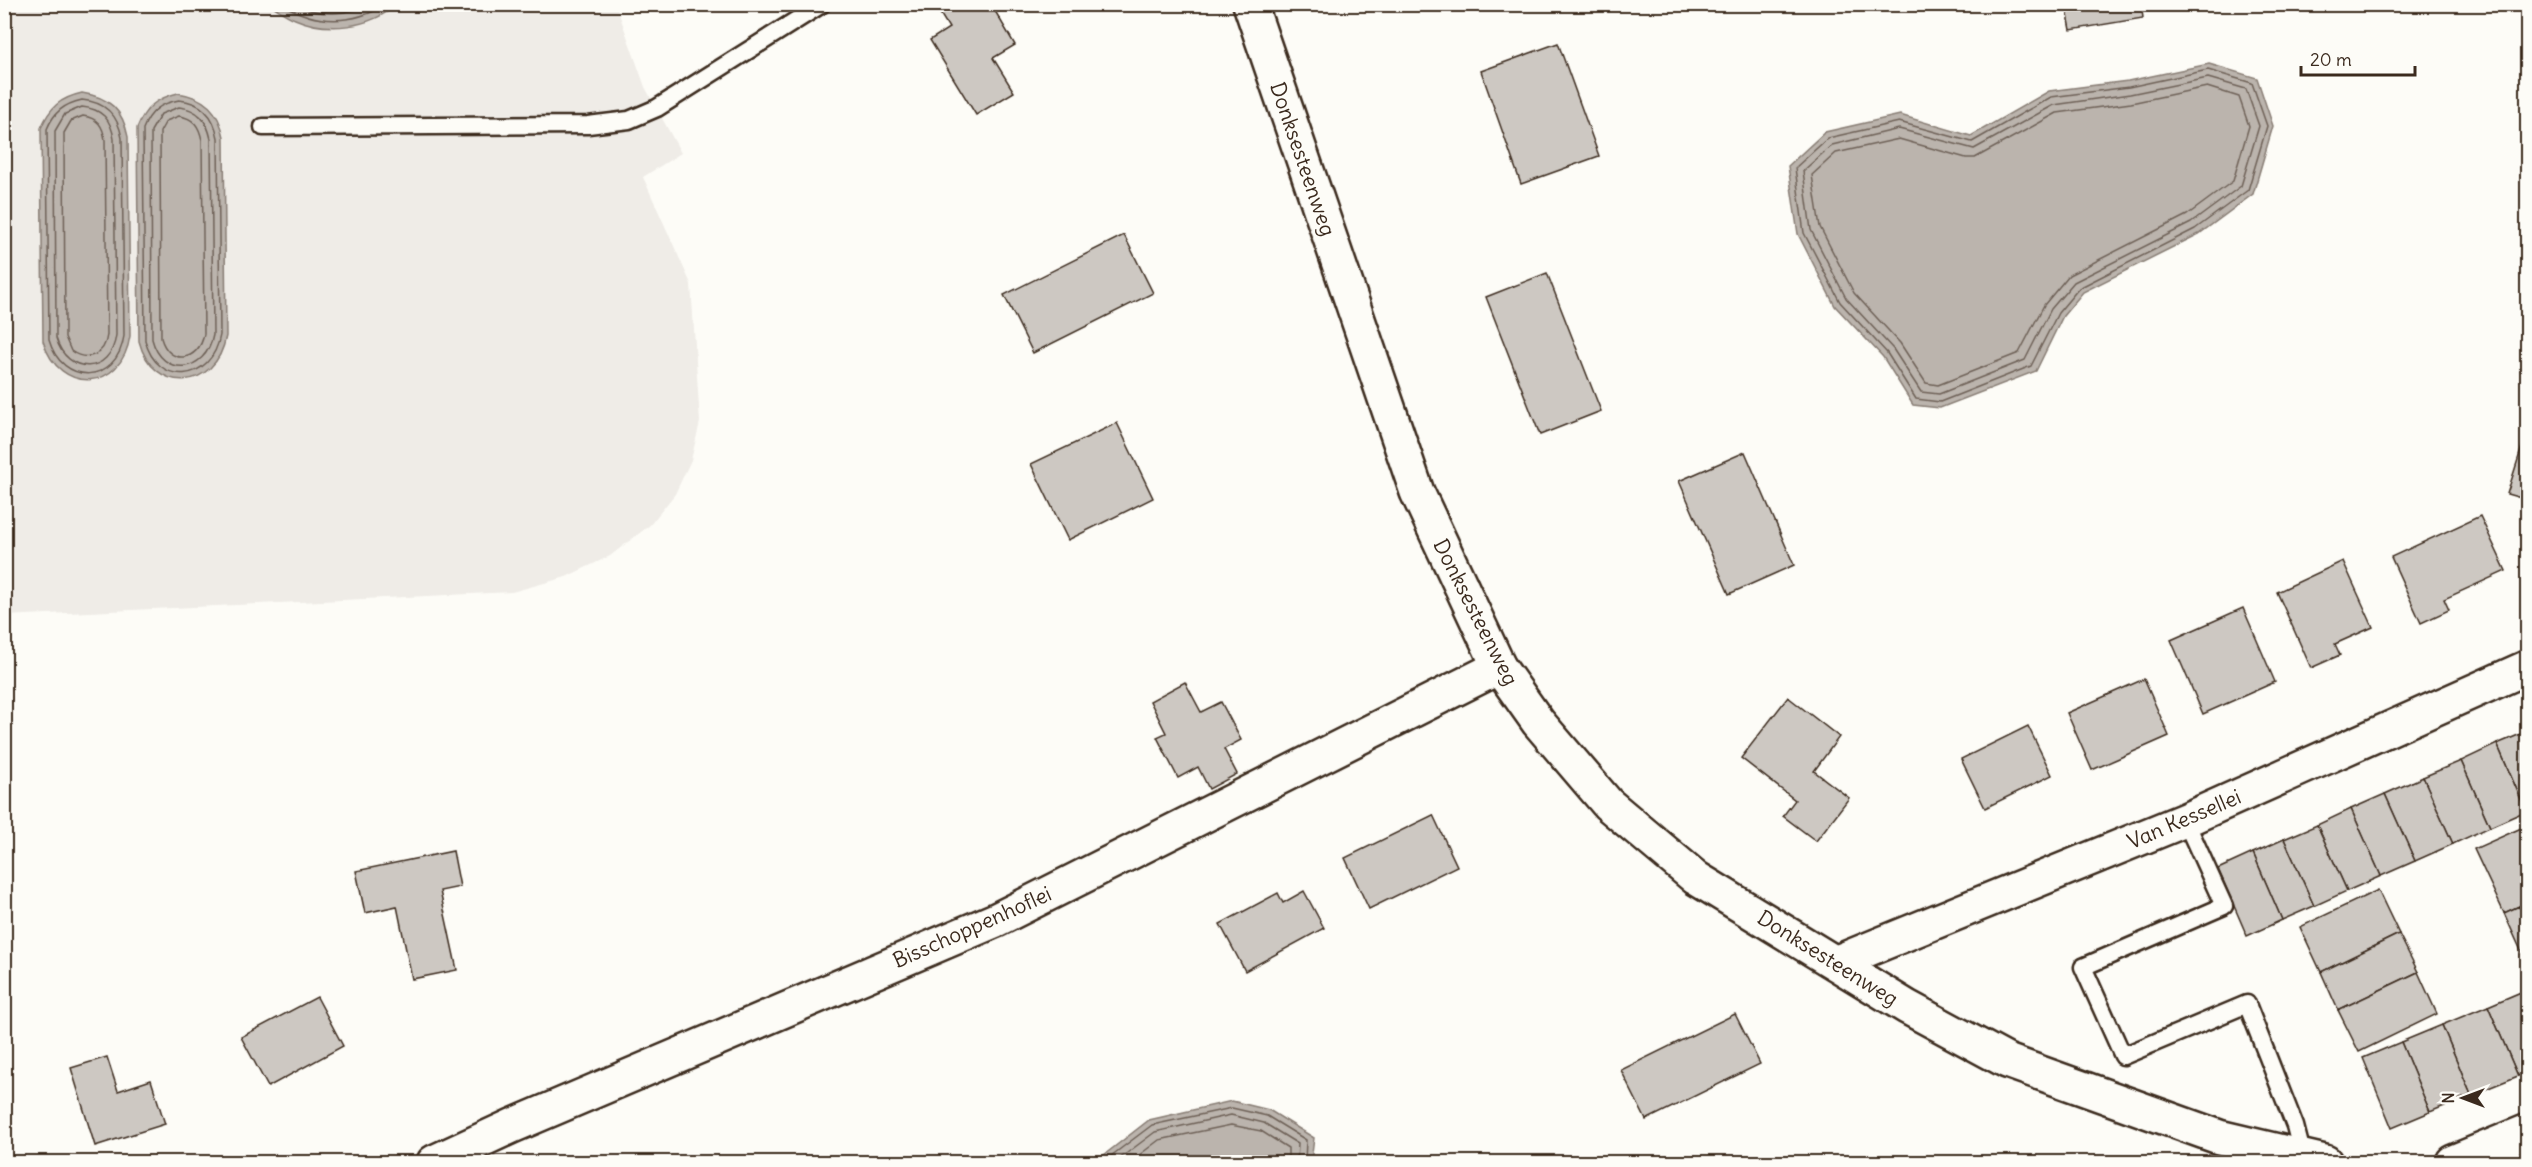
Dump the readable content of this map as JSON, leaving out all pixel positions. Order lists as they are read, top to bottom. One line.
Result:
{"streets":{"street":["Donksesteenweg","Van Kessellei","Bisschoppenhoflei"]},"crossings":[["Donksesteenweg","Van Kessellei"],["Donksesteenweg","Bisschoppenhoflei"]],"scale_bar":"20 m","north":"left"}
